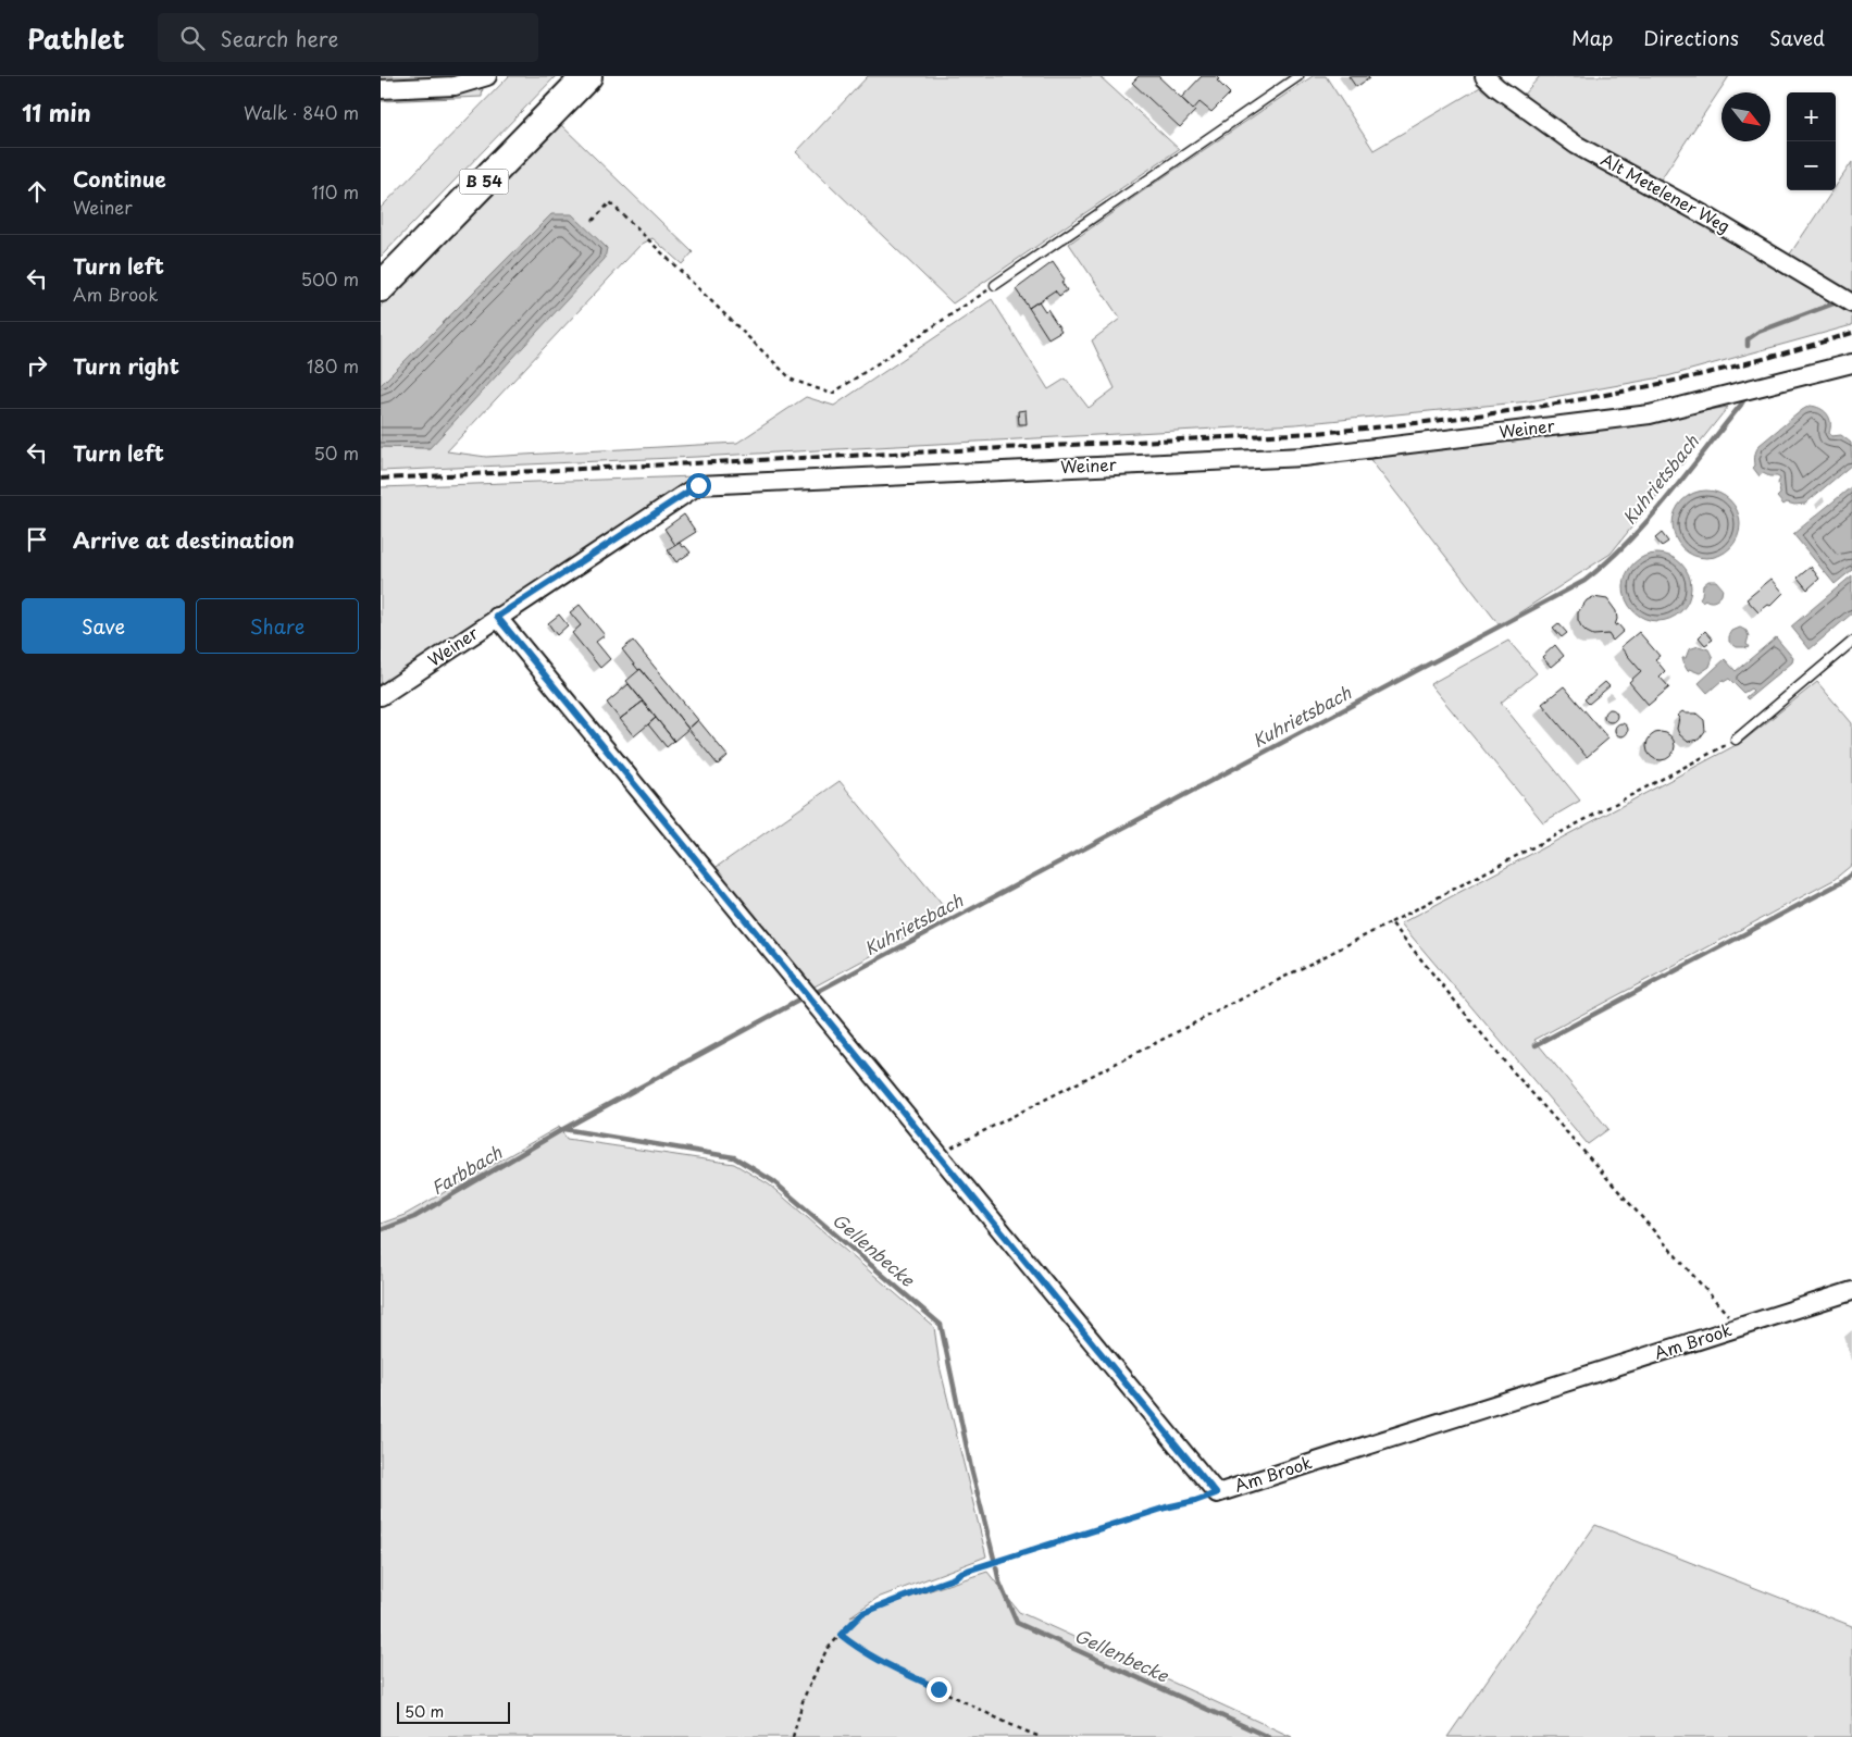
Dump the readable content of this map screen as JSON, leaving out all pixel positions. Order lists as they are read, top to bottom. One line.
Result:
{"streets":{"highway":["B 54"],"street":["Alt Metelener Weg","Weiner","Am Brook"]},"crossings":[["Weiner","Am Brook"]],"water":["Kuhrietsbach","Farbbach","Gellenbecke"],"scale_bar":"50 m","north":"bottom right","page":{"header":"Pathlet","search":"Search here","nav":["Map","Directions","Saved"],"heading":["11 min","Walk · 840 m"],"map_buttons":["+","−"],"list":[["Continue","Weiner","110 m"],["Turn left","Am Brook","500 m"],["Turn right","180 m"],["Turn left","50 m"],"Arrive at destination"],"buttons":["Save","Share"],"scale":"50 m"}}
